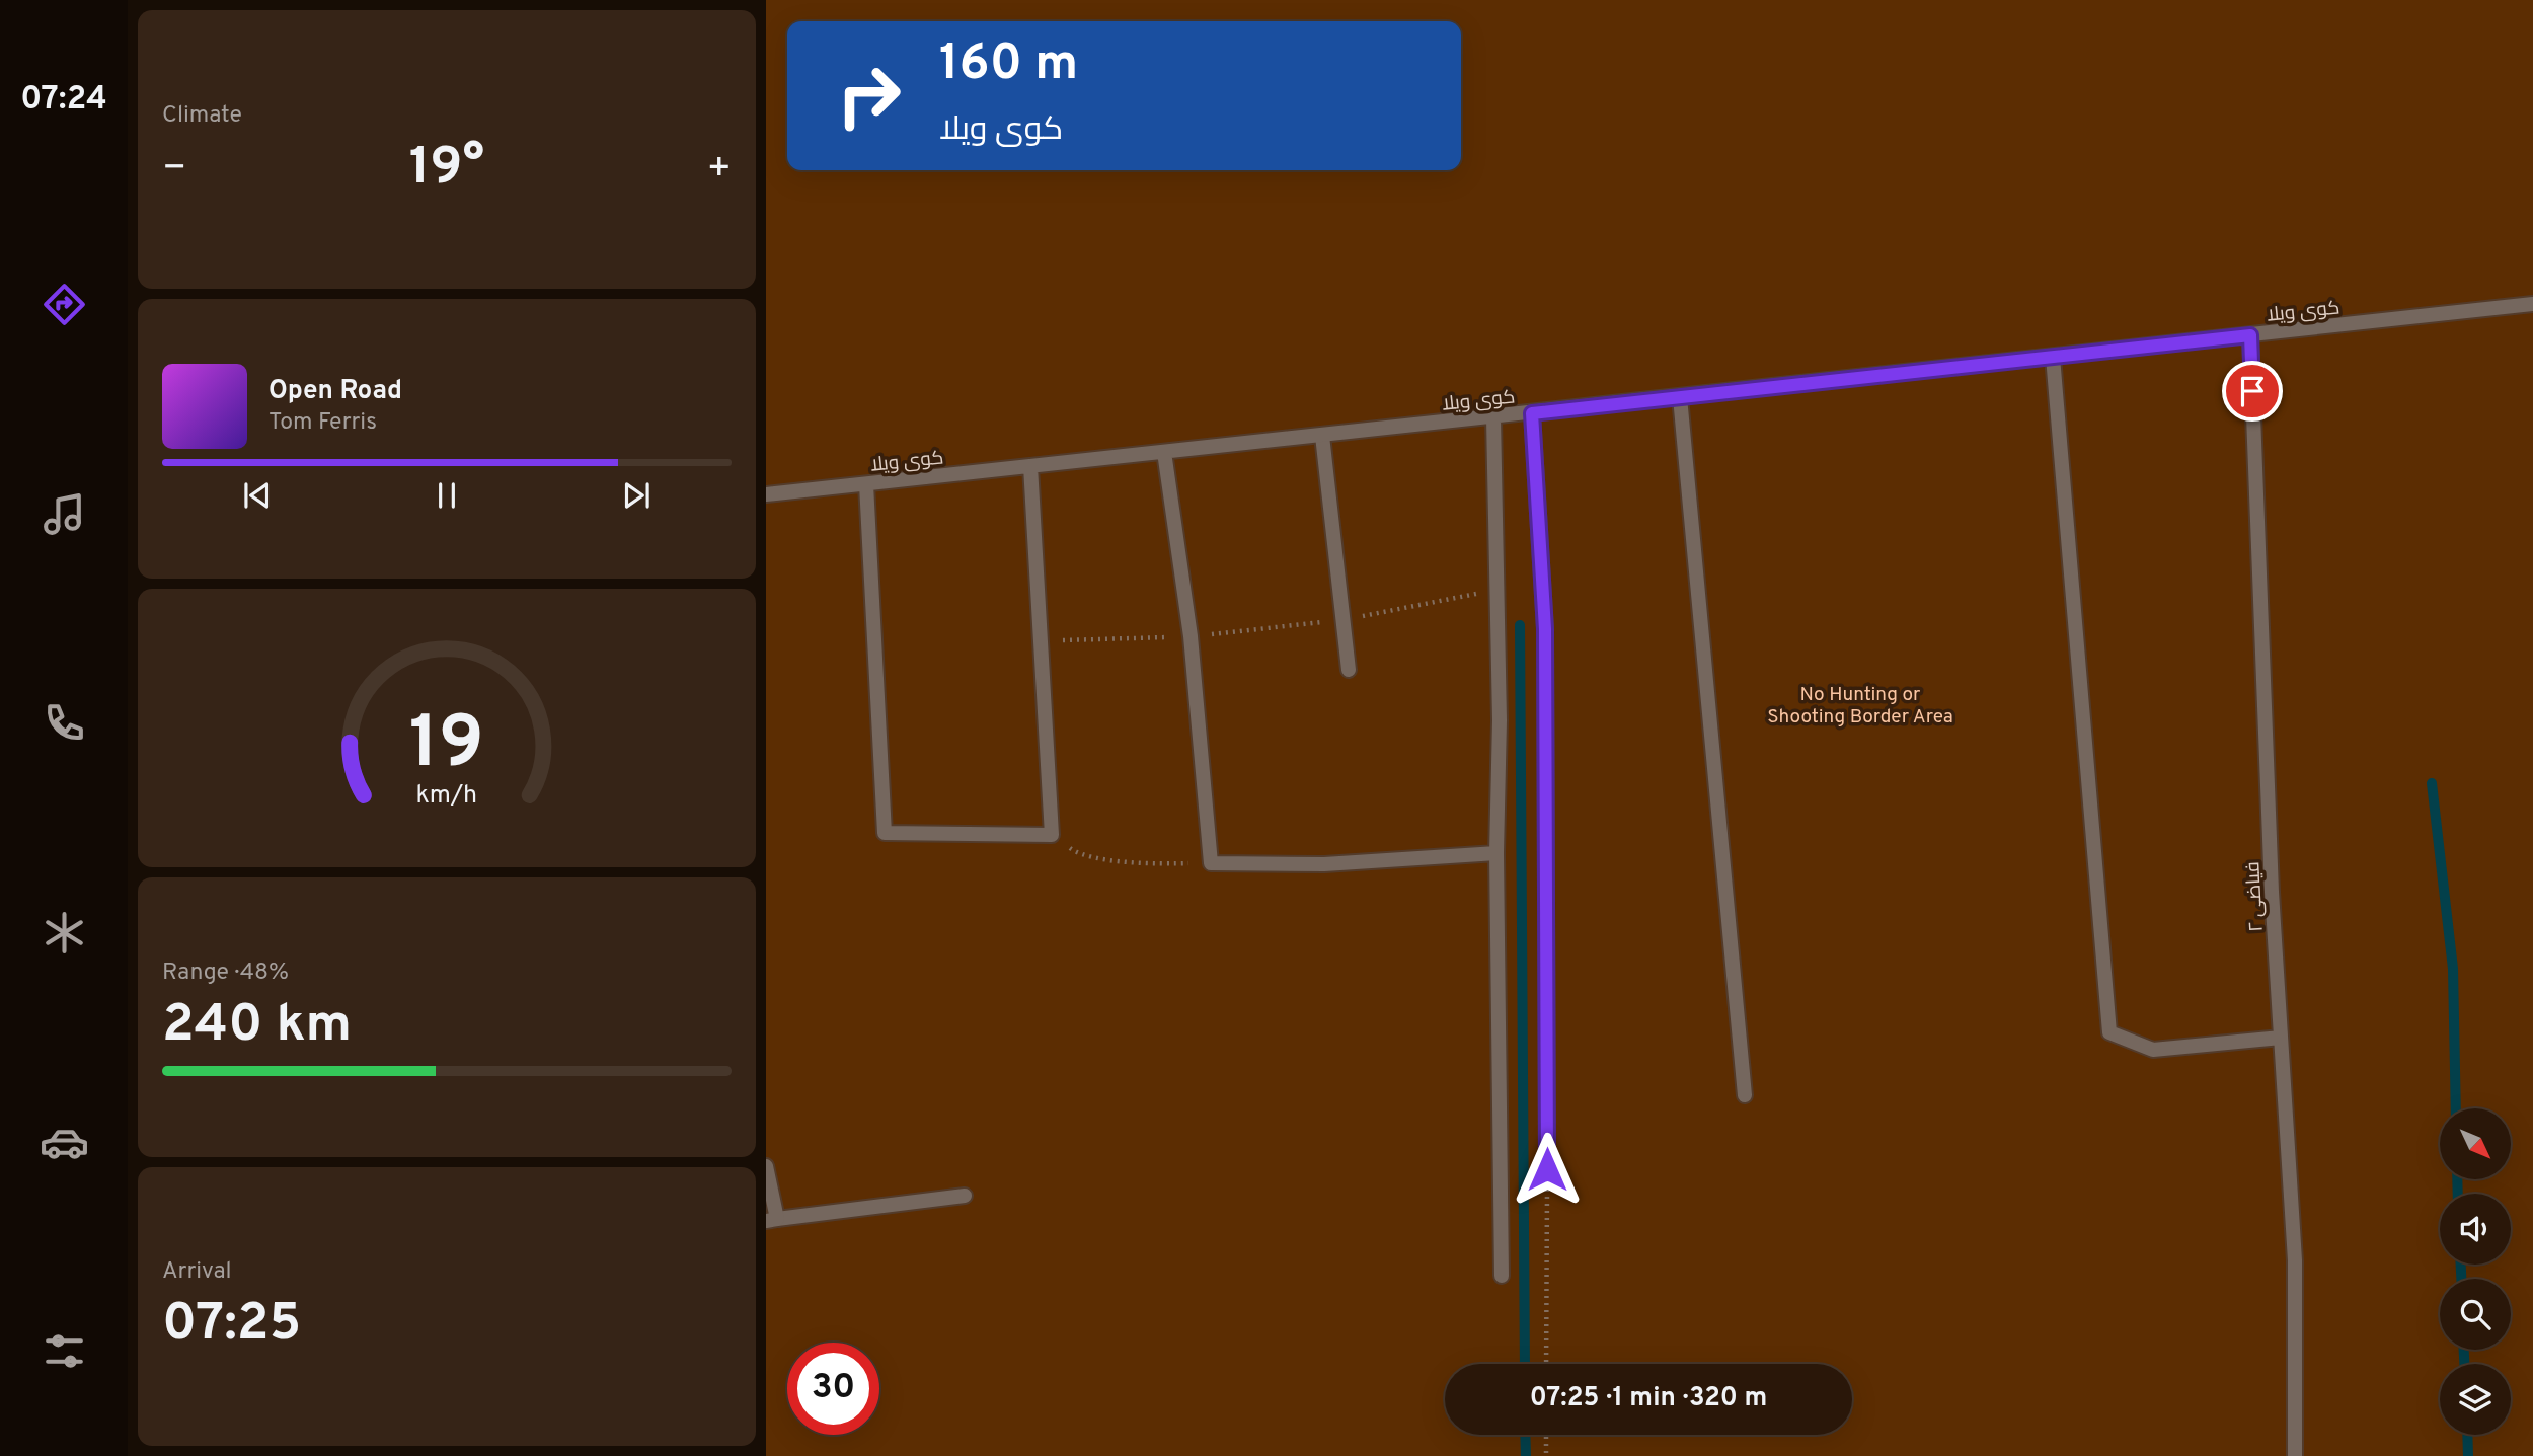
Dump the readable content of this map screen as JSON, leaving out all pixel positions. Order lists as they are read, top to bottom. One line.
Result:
{"streets":{"street":["کوی ویلا","فیاضی ۲"]},"crossings":[["کوی ویلا","فیاضی ۲"]],"parks":["No Hunting or Shooting Border Area"],"north":"bottom right","page":{"tabs":"07:24","tile":["Climate",["Range · 48%","240 km"],["Arrival","07:25"]],"turn":["160 m","کوی ویلا"],"heat":["−","19°","+"],"song":["Open Road","Tom Ferris"],"limit":"30","trip":"07:25 · 1 min · 320 m","gauge":["19","km/h"]}}
